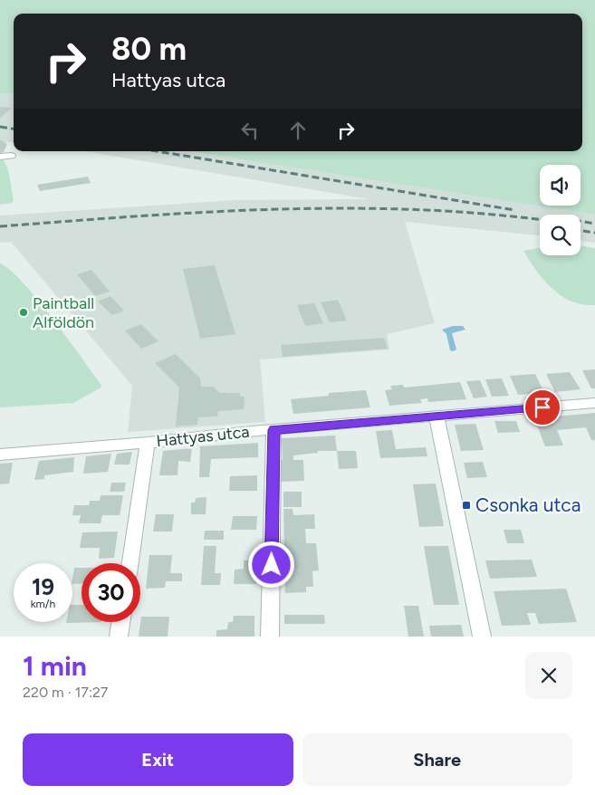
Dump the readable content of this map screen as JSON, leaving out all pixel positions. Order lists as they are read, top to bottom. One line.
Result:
{"streets":{"street":["Hattyas utca"]},"places":{"other":["Paintball Alföldön"],"transit":["Csonka utca"]},"page":{"turn":["80 m","Hattyas utca"],"speed":"19 km/h","limit":"30","heading":["1 min","220 m · 17:27"],"buttons":["Exit","Share"]}}
